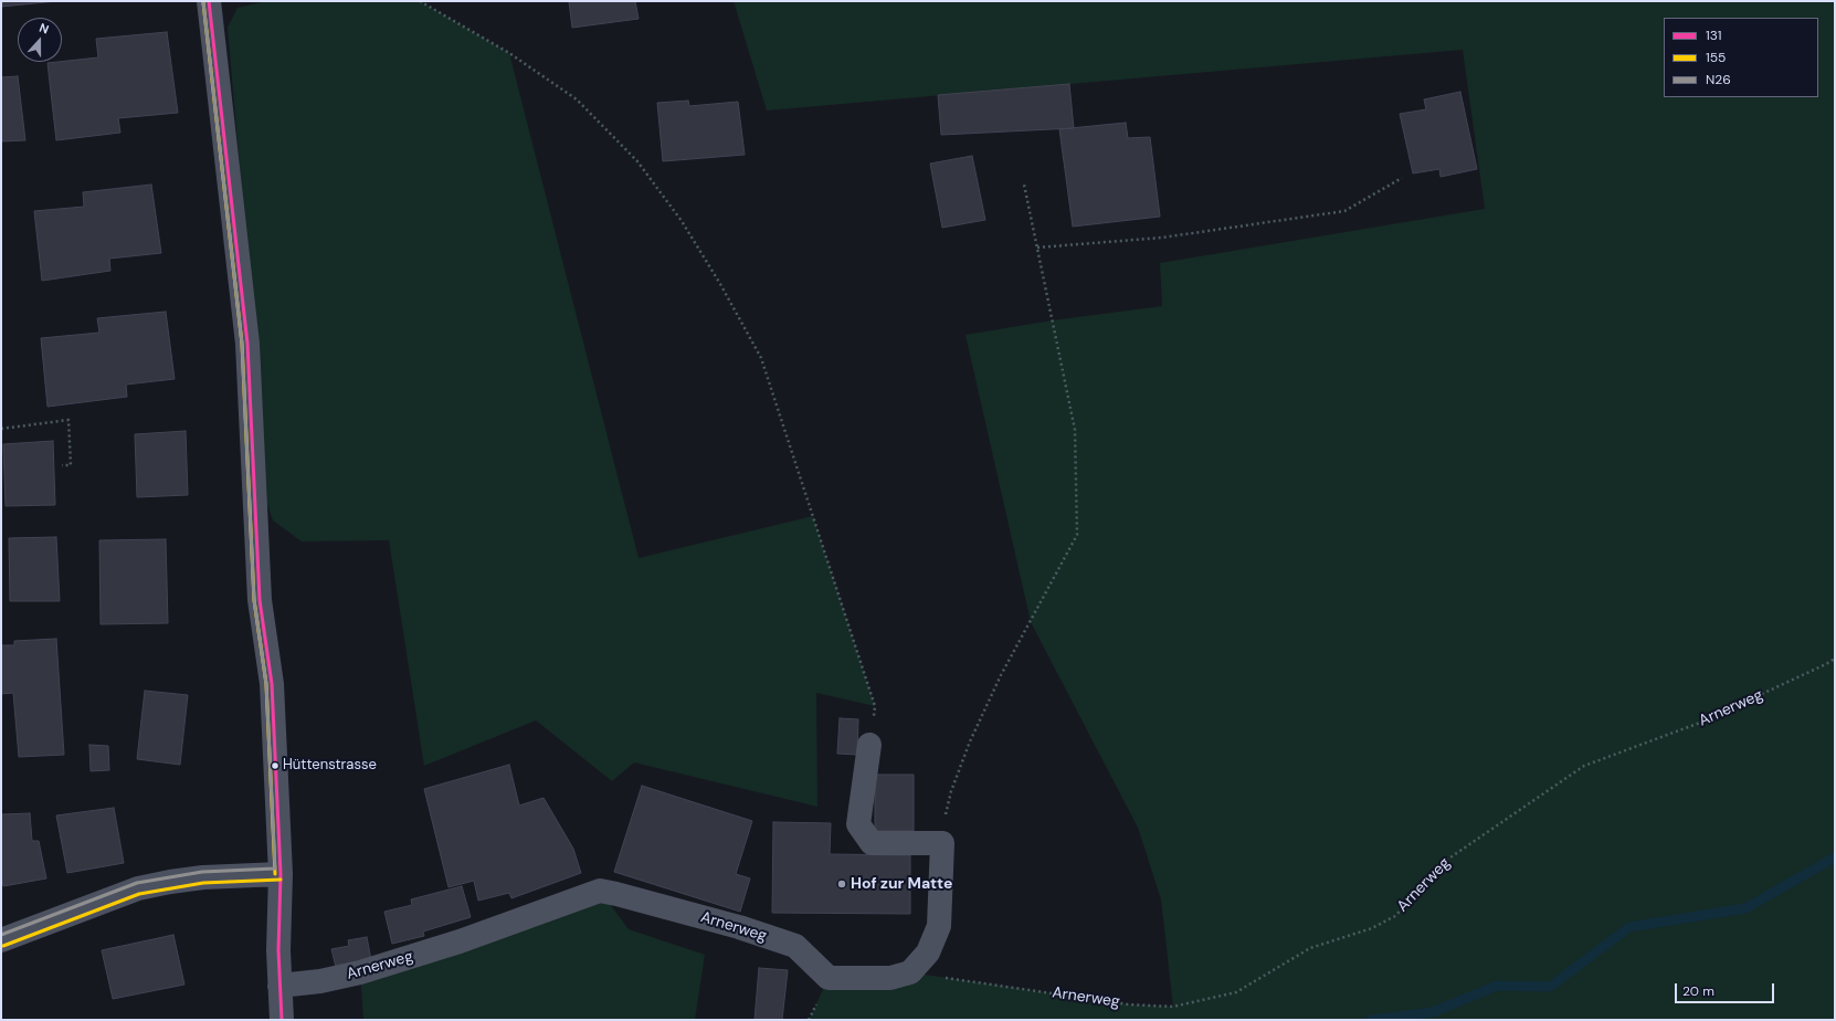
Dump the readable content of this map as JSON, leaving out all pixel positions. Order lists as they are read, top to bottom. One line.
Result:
{"streets":{"street":["Arnerweg"]},"places":["Hüttenstrasse","Hof zur Matte"],"lines":["transit line 131","transit line 155","transit line N26"],"legend":["131","155","N26"],"scale_bar":"20 m","north":"top"}
